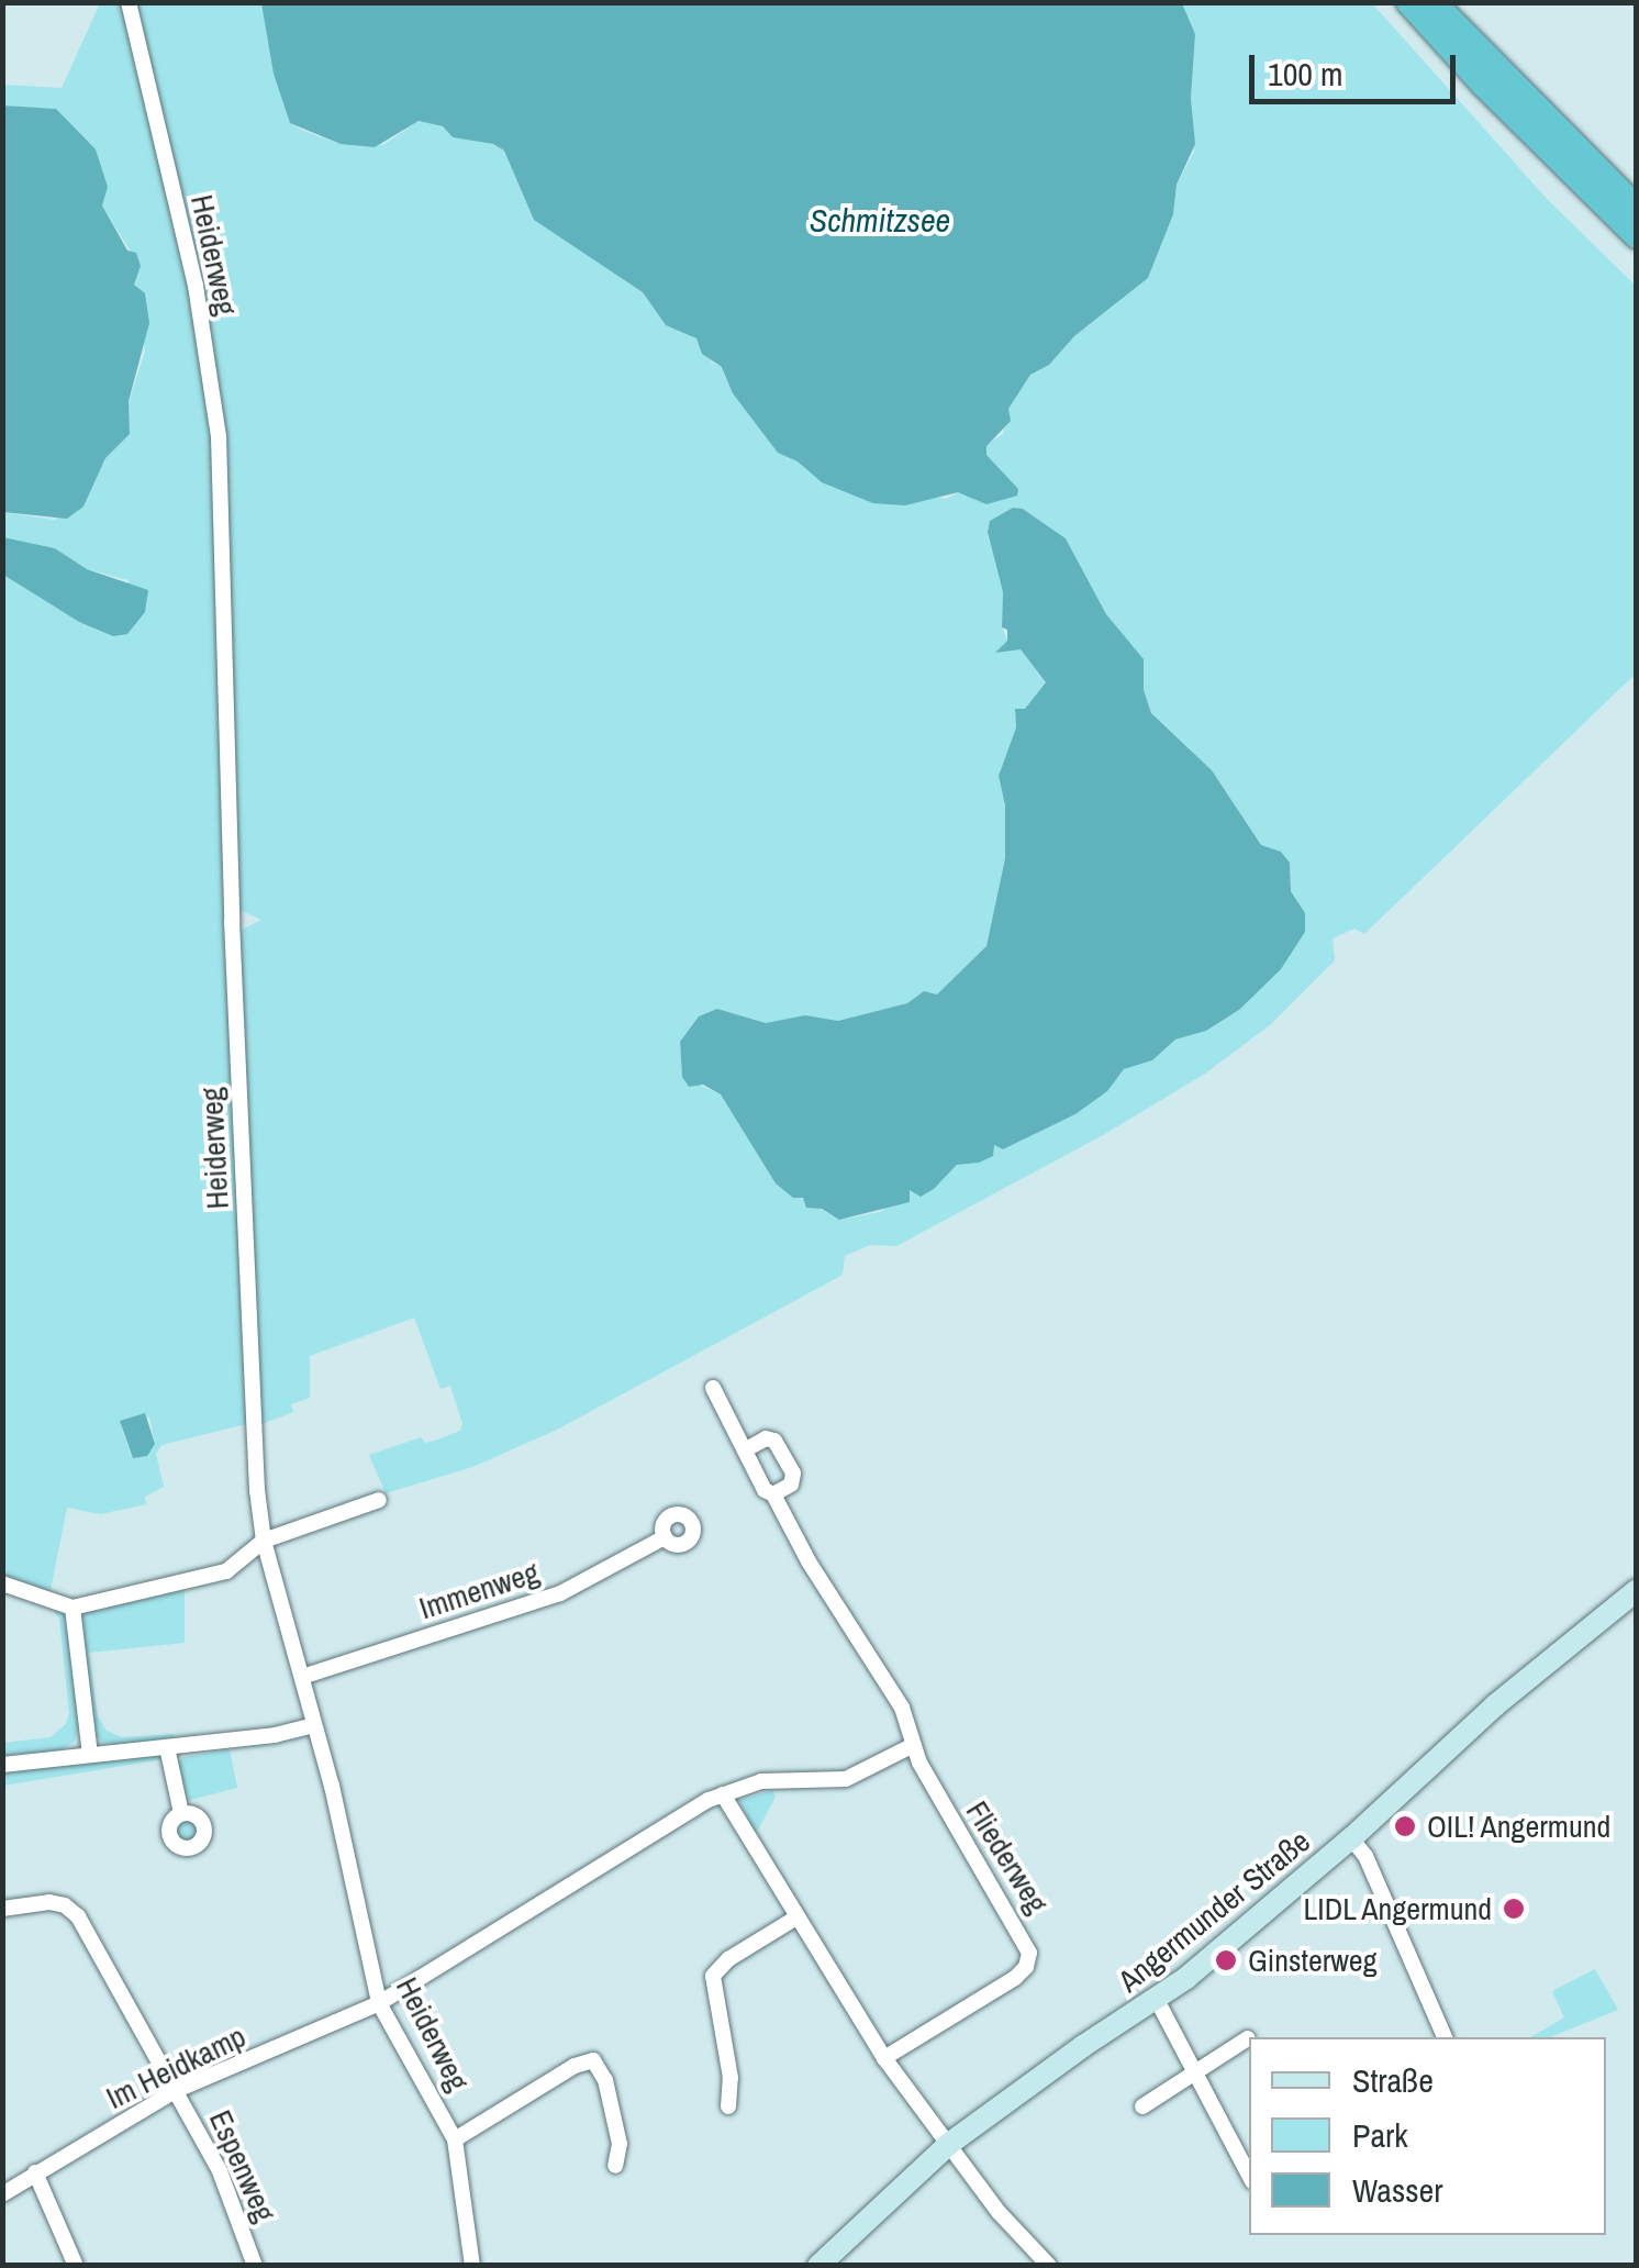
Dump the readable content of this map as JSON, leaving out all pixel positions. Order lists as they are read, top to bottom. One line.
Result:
{"streets":{"main road":["Angermunder Straße"],"street":["Heiderweg","Immenweg","Fliederweg","Im Heidkamp","Espenweg"]},"crossings":[["Heiderweg","Immenweg"],["Heiderweg","Im Heidkamp"],["Im Heidkamp","Espenweg"]],"water":["Schmitzsee"],"places":["OIL! Angermund","LIDL Angermund","Ginsterweg"],"legend":["Straße","Park","Wasser"],"scale_bar":"100 m"}
